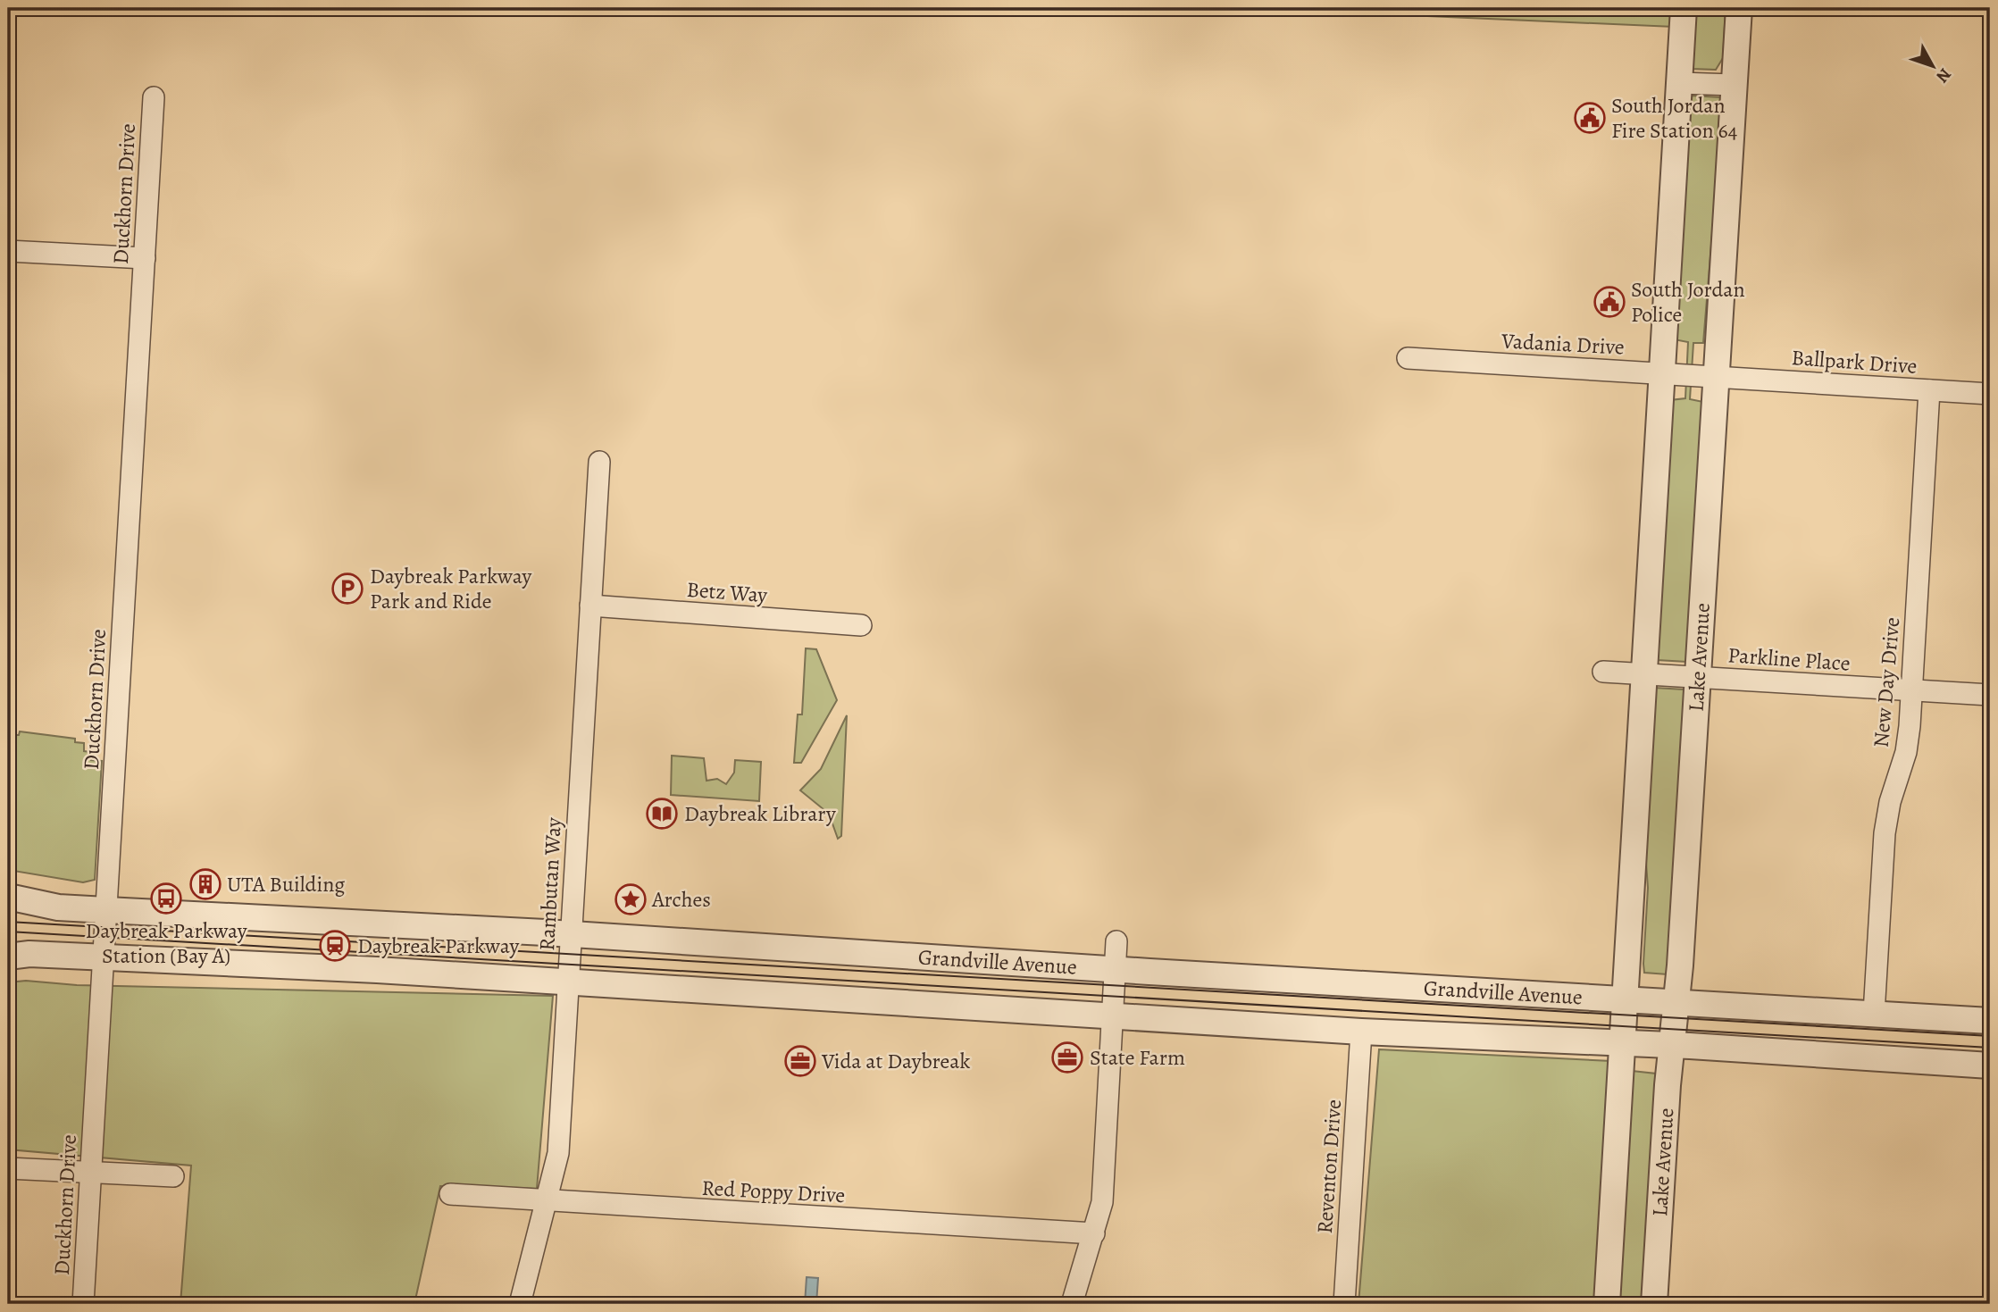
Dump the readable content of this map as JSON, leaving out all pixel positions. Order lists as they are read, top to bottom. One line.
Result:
{"streets":{"street":["Duckhorn Drive","Vadania Drive","Ballpark Drive","Betz Way","Lake Avenue","Parkline Place","New Day Drive","Rambutan Way","Grandville Avenue","Reventon Drive","Red Poppy Drive"]},"crossings":[["Duckhorn Drive","Grandville Avenue"],["Vadania Drive","Ballpark Drive"],["Vadania Drive","Lake Avenue"],["Ballpark Drive","Lake Avenue"],["Ballpark Drive","New Day Drive"],["Betz Way","Rambutan Way"],["Lake Avenue","Parkline Place"],["Lake Avenue","Grandville Avenue"],["Parkline Place","New Day Drive"],["New Day Drive","Grandville Avenue"],["Rambutan Way","Grandville Avenue"],["Rambutan Way","Red Poppy Drive"],["Grandville Avenue","Reventon Drive"]],"places":{"public building":["South Jordan Fire Station 64","South Jordan Police"],"parking":["Daybreak Parkway Park and Ride"],"library":["Daybreak Library"],"building":["UTA Building"],"bus stop":["Daybreak Parkway Station (Bay A)"],"place":["Arches"],"station":["Daybreak Parkway"],"office":["State Farm","Vida at Daybreak"]},"north":"bottom right"}
